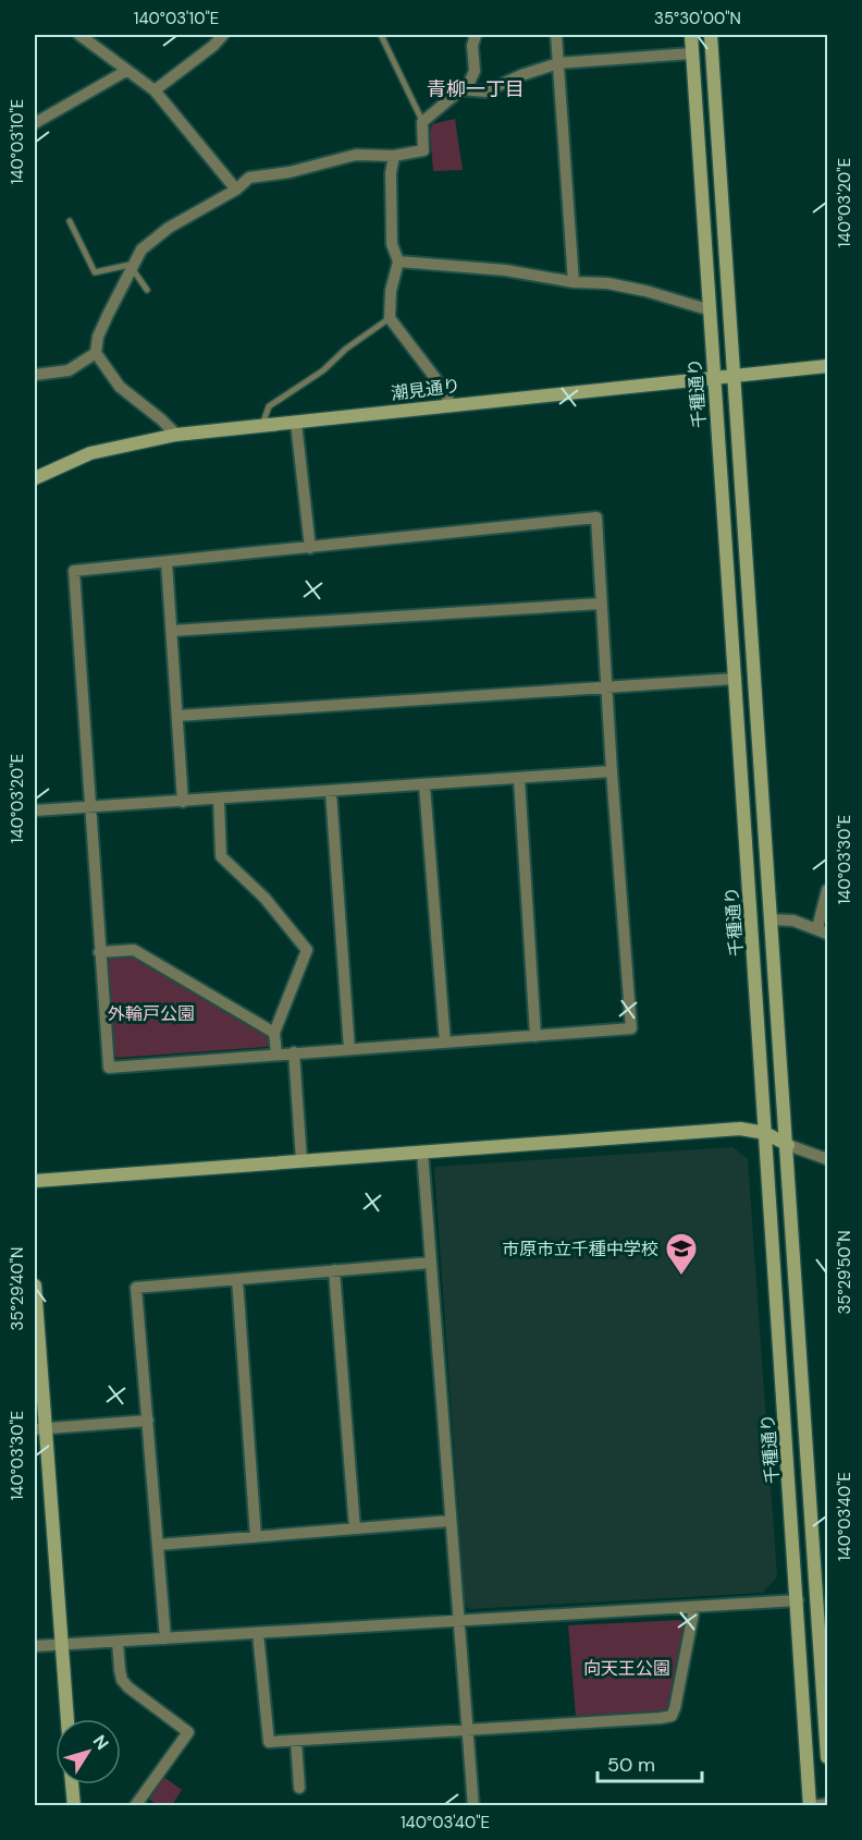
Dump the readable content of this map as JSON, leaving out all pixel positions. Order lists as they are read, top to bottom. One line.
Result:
{"streets":{"street":["潮見通り","千種通り"]},"crossings":[["潮見通り","千種通り"]],"districts":["青柳一丁目"],"parks":["外輪戸公園","向天王公園"],"places":{"school or university":["市原市立千種中学校"]},"scale_bar":"50 m","north":"top right","coordinates":["140°03'10\"E","35°30'00\"N","140°03'20\"E","140°03'30\"E","35°29'50\"N","35°29'40\"N","140°03'40\"E"]}
